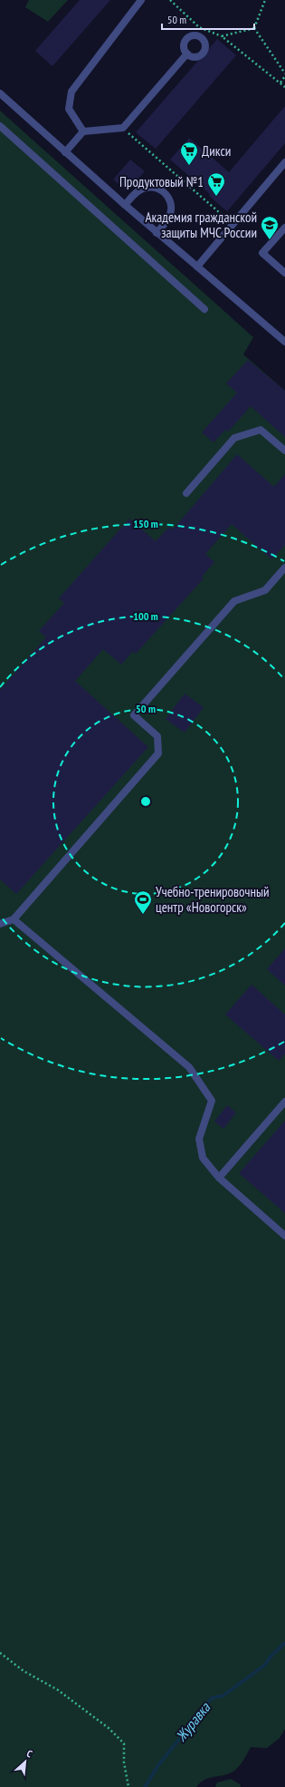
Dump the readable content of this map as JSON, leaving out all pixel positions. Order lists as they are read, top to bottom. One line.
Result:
{"water":["Журавка"],"places":{"supermarket":["Дикси","Продуктовый №1"],"school or university":["Академия гражданской защиты МЧС России"],"sports":["Учебно-тренировочный центр «Новогорск»"]},"scale_bar":"50 m","north":"top right","rings":["150 m","100 m","50 m"]}
